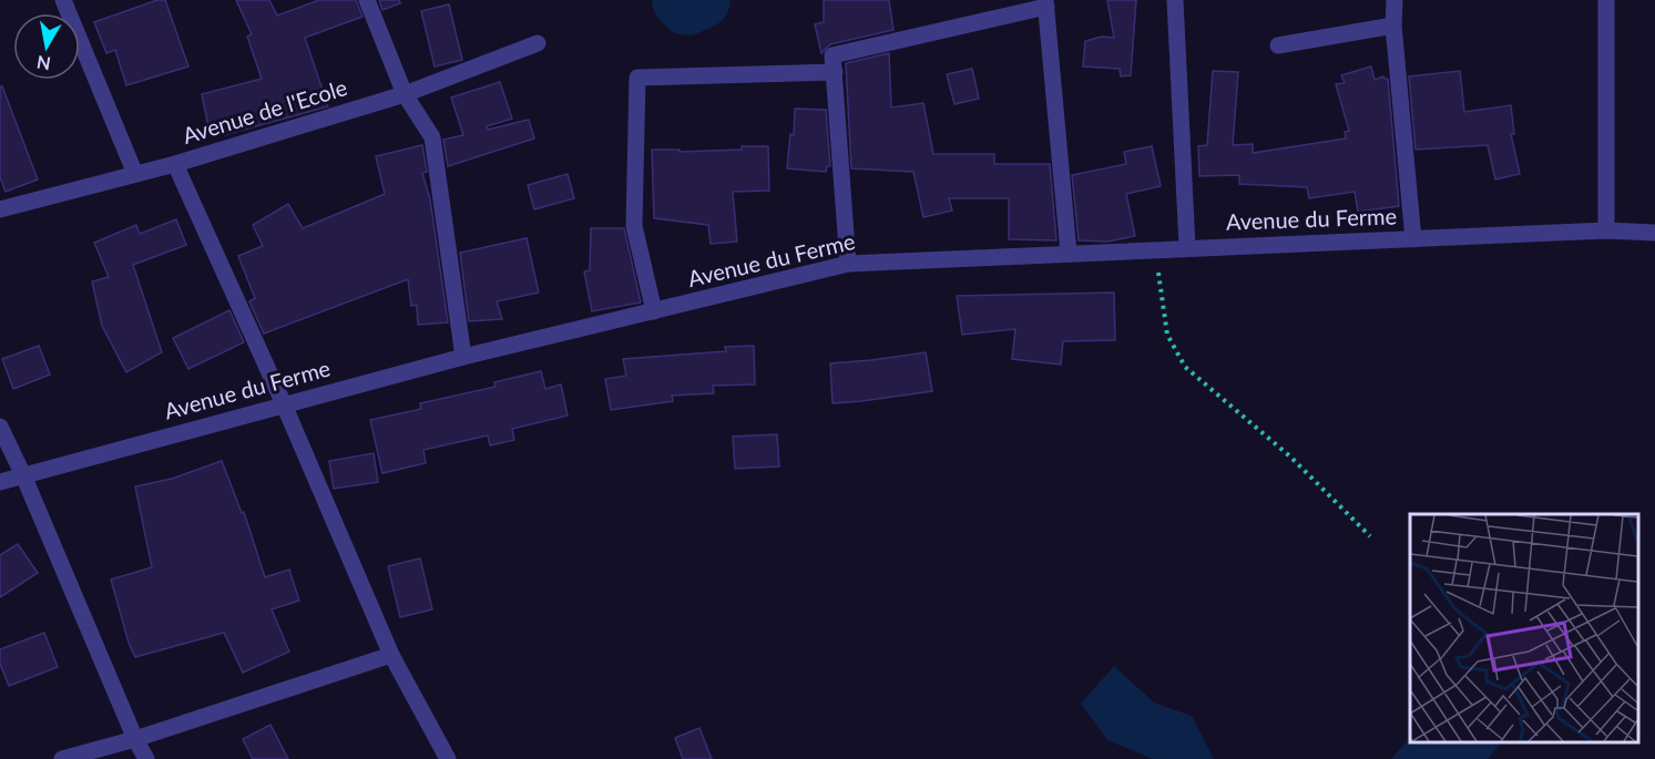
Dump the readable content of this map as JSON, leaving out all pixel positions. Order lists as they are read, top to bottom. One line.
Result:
{"streets":{"street":["Avenue de l'Ecole","Avenue du Ferme"]},"north":"bottom"}
